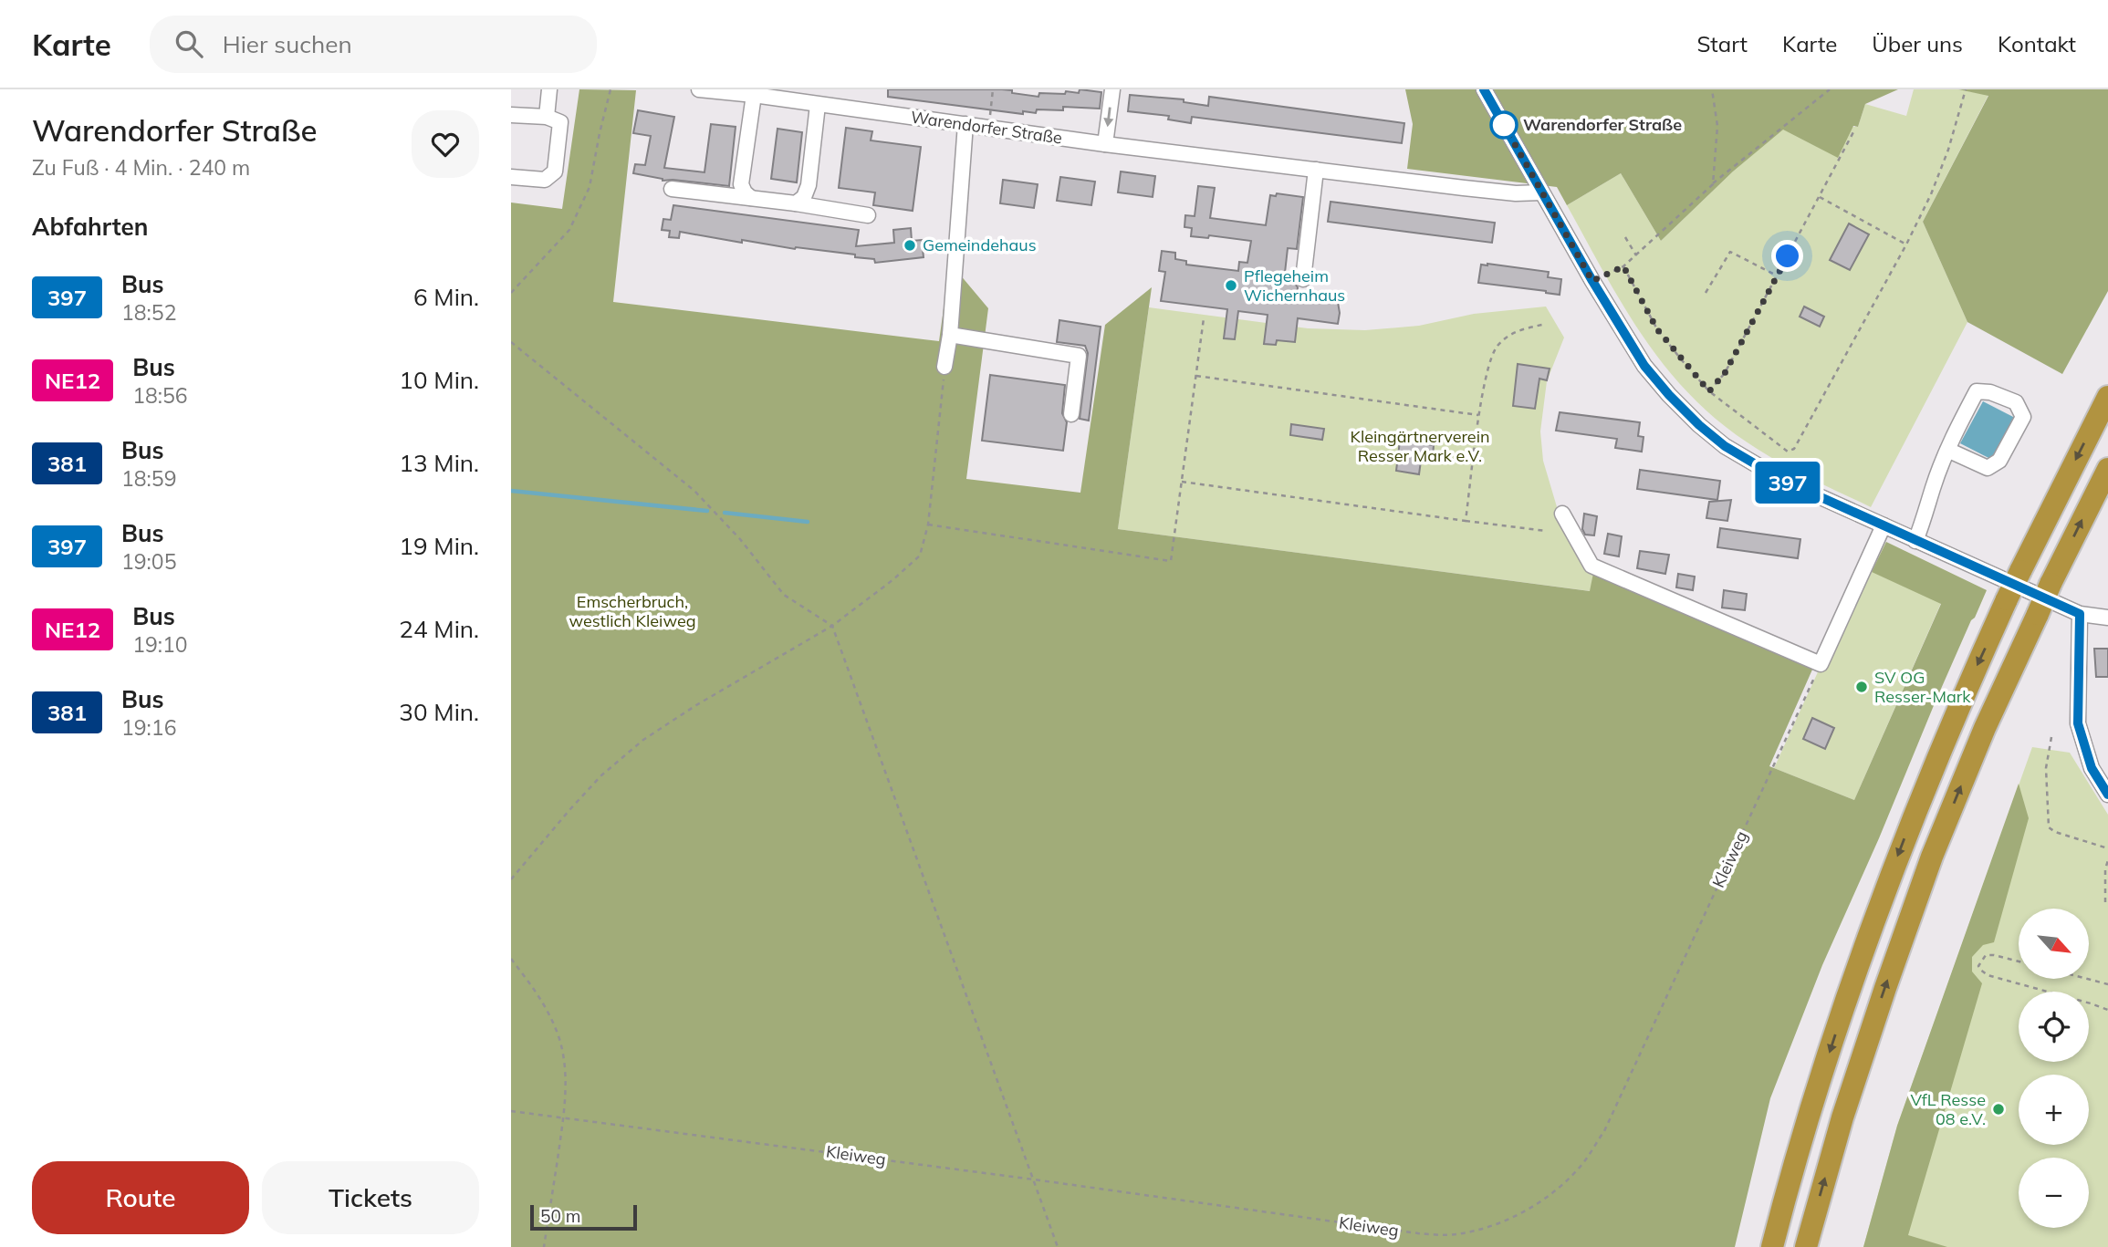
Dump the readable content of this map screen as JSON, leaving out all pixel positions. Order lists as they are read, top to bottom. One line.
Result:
{"streets":{"street":["Warendorfer Straße"],"path":["Kleiweg"]},"parks":["Kleingärtnerverein Resser Mark e.V.","Emscherbruch, westlich Kleiweg"],"places":["Warendorfer Straße","Gemeindehaus","Pflegeheim Wichernhaus","SV OG Resser-Mark","VfL Resse 08 e.V."],"lines":["bus line 397"],"scale_bar":"50 m","north":"bottom right","page":{"header":"Karte","search":"Hier suchen","nav":["Start","Karte","Über uns","Kontakt"],"heading":[["Warendorfer Straße","Zu Fuß · 4 Min. · 240 m"],"Abfahrten"],"on_map":"397","list":[{"mark":"397","name":"Bus","note":"18:52","value":"6 Min."},{"mark":"NE12","name":"Bus","note":"18:56","value":"10 Min."},{"mark":"381","name":"Bus","note":"18:59","value":"13 Min."},{"mark":"397","name":"Bus","note":"19:05","value":"19 Min."},{"mark":"NE12","name":"Bus","note":"19:10","value":"24 Min."},{"mark":"381","name":"Bus","note":"19:16","value":"30 Min."}],"map_buttons":["+","−"],"buttons":["Route","Tickets"],"scale":"50 m"}}
